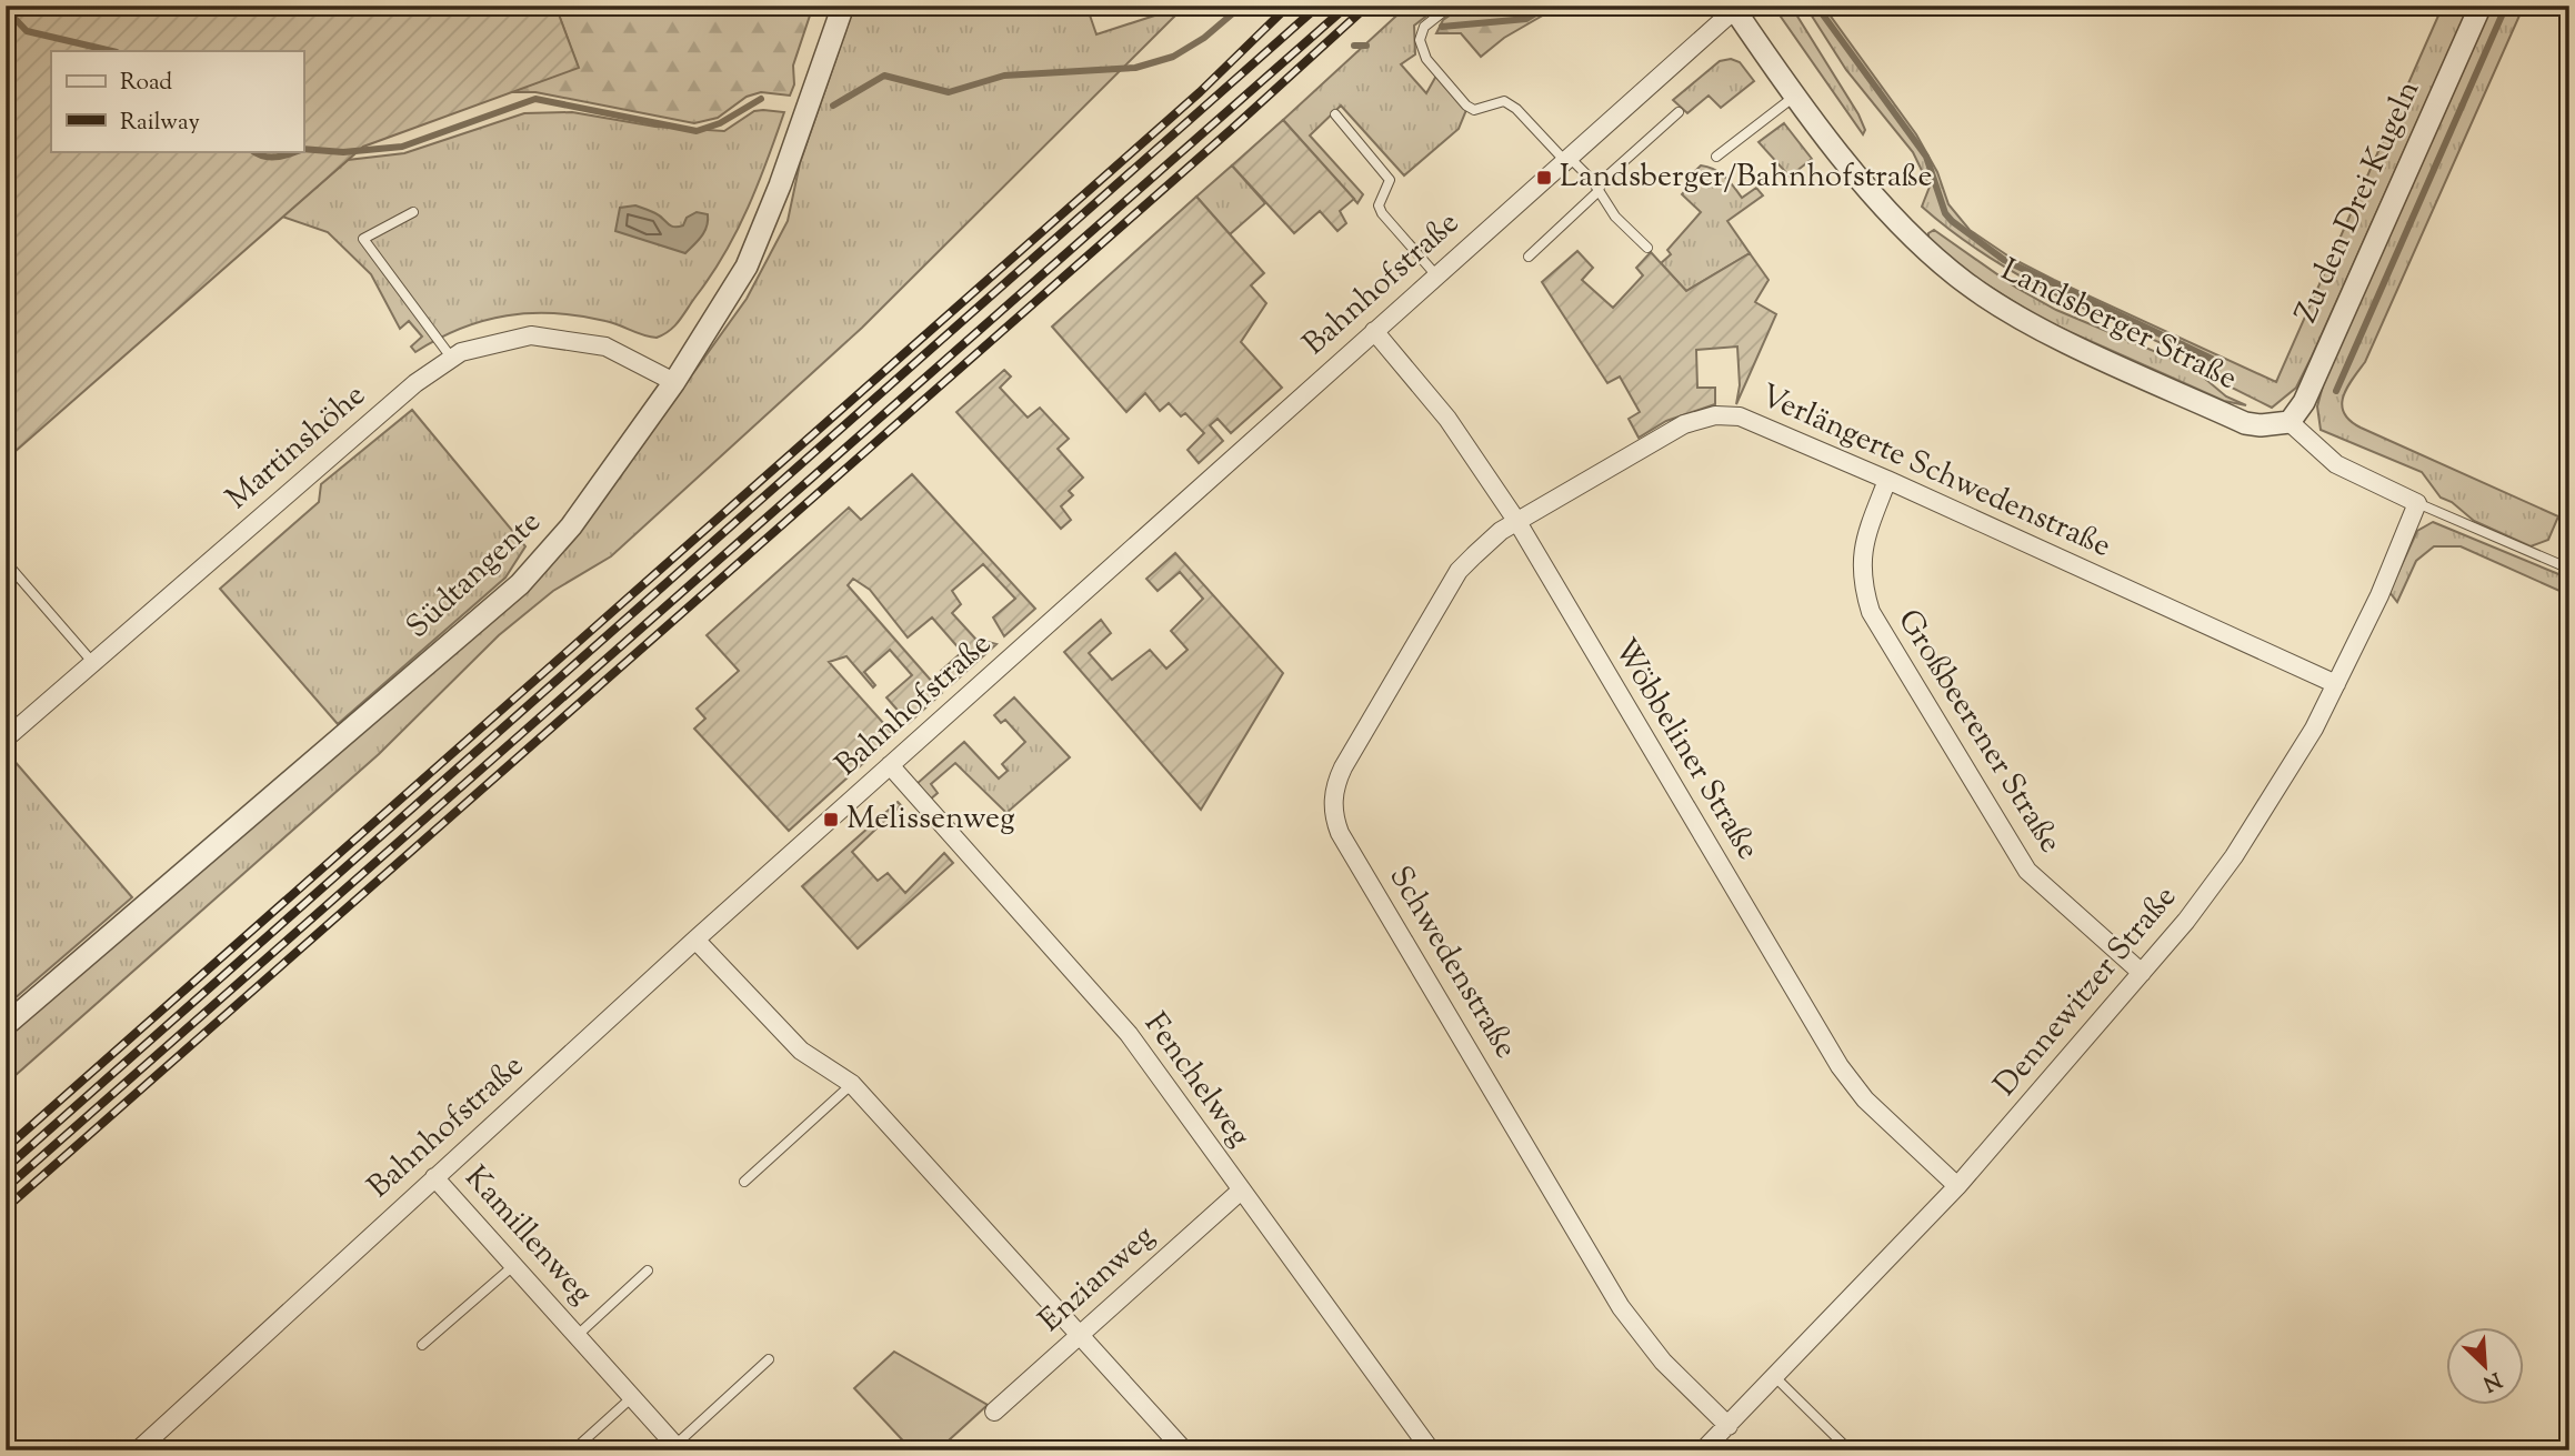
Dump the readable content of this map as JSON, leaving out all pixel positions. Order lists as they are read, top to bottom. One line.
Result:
{"streets":{"street":["Zu den Drei Kugeln","Bahnhofstraße","Landsberger Straße","Martinshöhe","Verlängerte Schwedenstraße","Südtangente","Großbeerener Straße","Wöbbeliner Straße","Schwedenstraße","Dennewitzer Straße","Fenchelweg","Kamillenweg","Enzianweg"]},"crossings":[["Zu den Drei Kugeln","Landsberger Straße"],["Bahnhofstraße","Landsberger Straße"],["Bahnhofstraße","Wöbbeliner Straße"],["Bahnhofstraße","Fenchelweg"],["Bahnhofstraße","Kamillenweg"],["Martinshöhe","Südtangente"],["Verlängerte Schwedenstraße","Großbeerener Straße"],["Verlängerte Schwedenstraße","Wöbbeliner Straße"],["Verlängerte Schwedenstraße","Schwedenstraße"],["Verlängerte Schwedenstraße","Dennewitzer Straße"],["Großbeerener Straße","Dennewitzer Straße"],["Wöbbeliner Straße","Schwedenstraße"],["Wöbbeliner Straße","Dennewitzer Straße"],["Schwedenstraße","Dennewitzer Straße"],["Fenchelweg","Enzianweg"]],"places":{"transit":["Landsberger/Bahnhofstraße","Melissenweg"]},"legend":["Road","Railway"],"north":"bottom right"}
